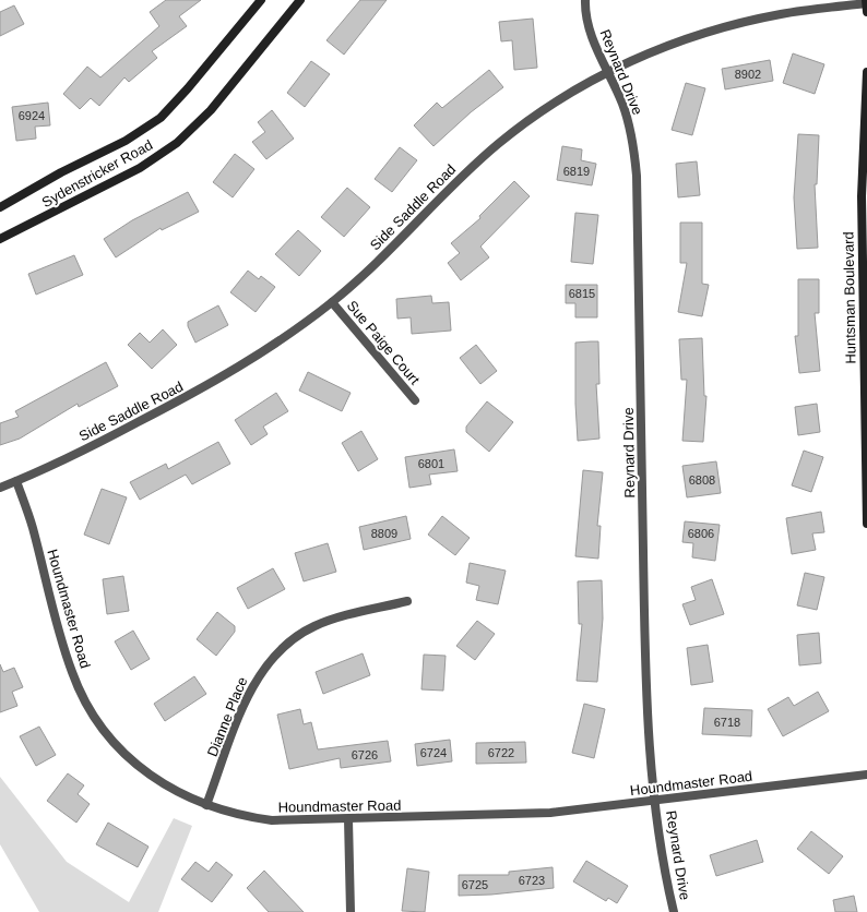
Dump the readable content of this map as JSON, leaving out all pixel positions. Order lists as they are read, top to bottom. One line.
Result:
{"streets":{"main road":["Sydenstricker Road","Huntsman Boulevard"],"street":["Reynard Drive","Side Saddle Road","Sue Paige Court","Houndmaster Road","Dianne Place"]},"crossings":[["Reynard Drive","Side Saddle Road"],["Reynard Drive","Houndmaster Road"],["Side Saddle Road","Sue Paige Court"],["Side Saddle Road","Houndmaster Road"],["Houndmaster Road","Dianne Place"]],"house_numbers":["8902","6924","6819","6815","6801","6808","8809","6806","6718","6724","6722","6726","6723","6725"]}
